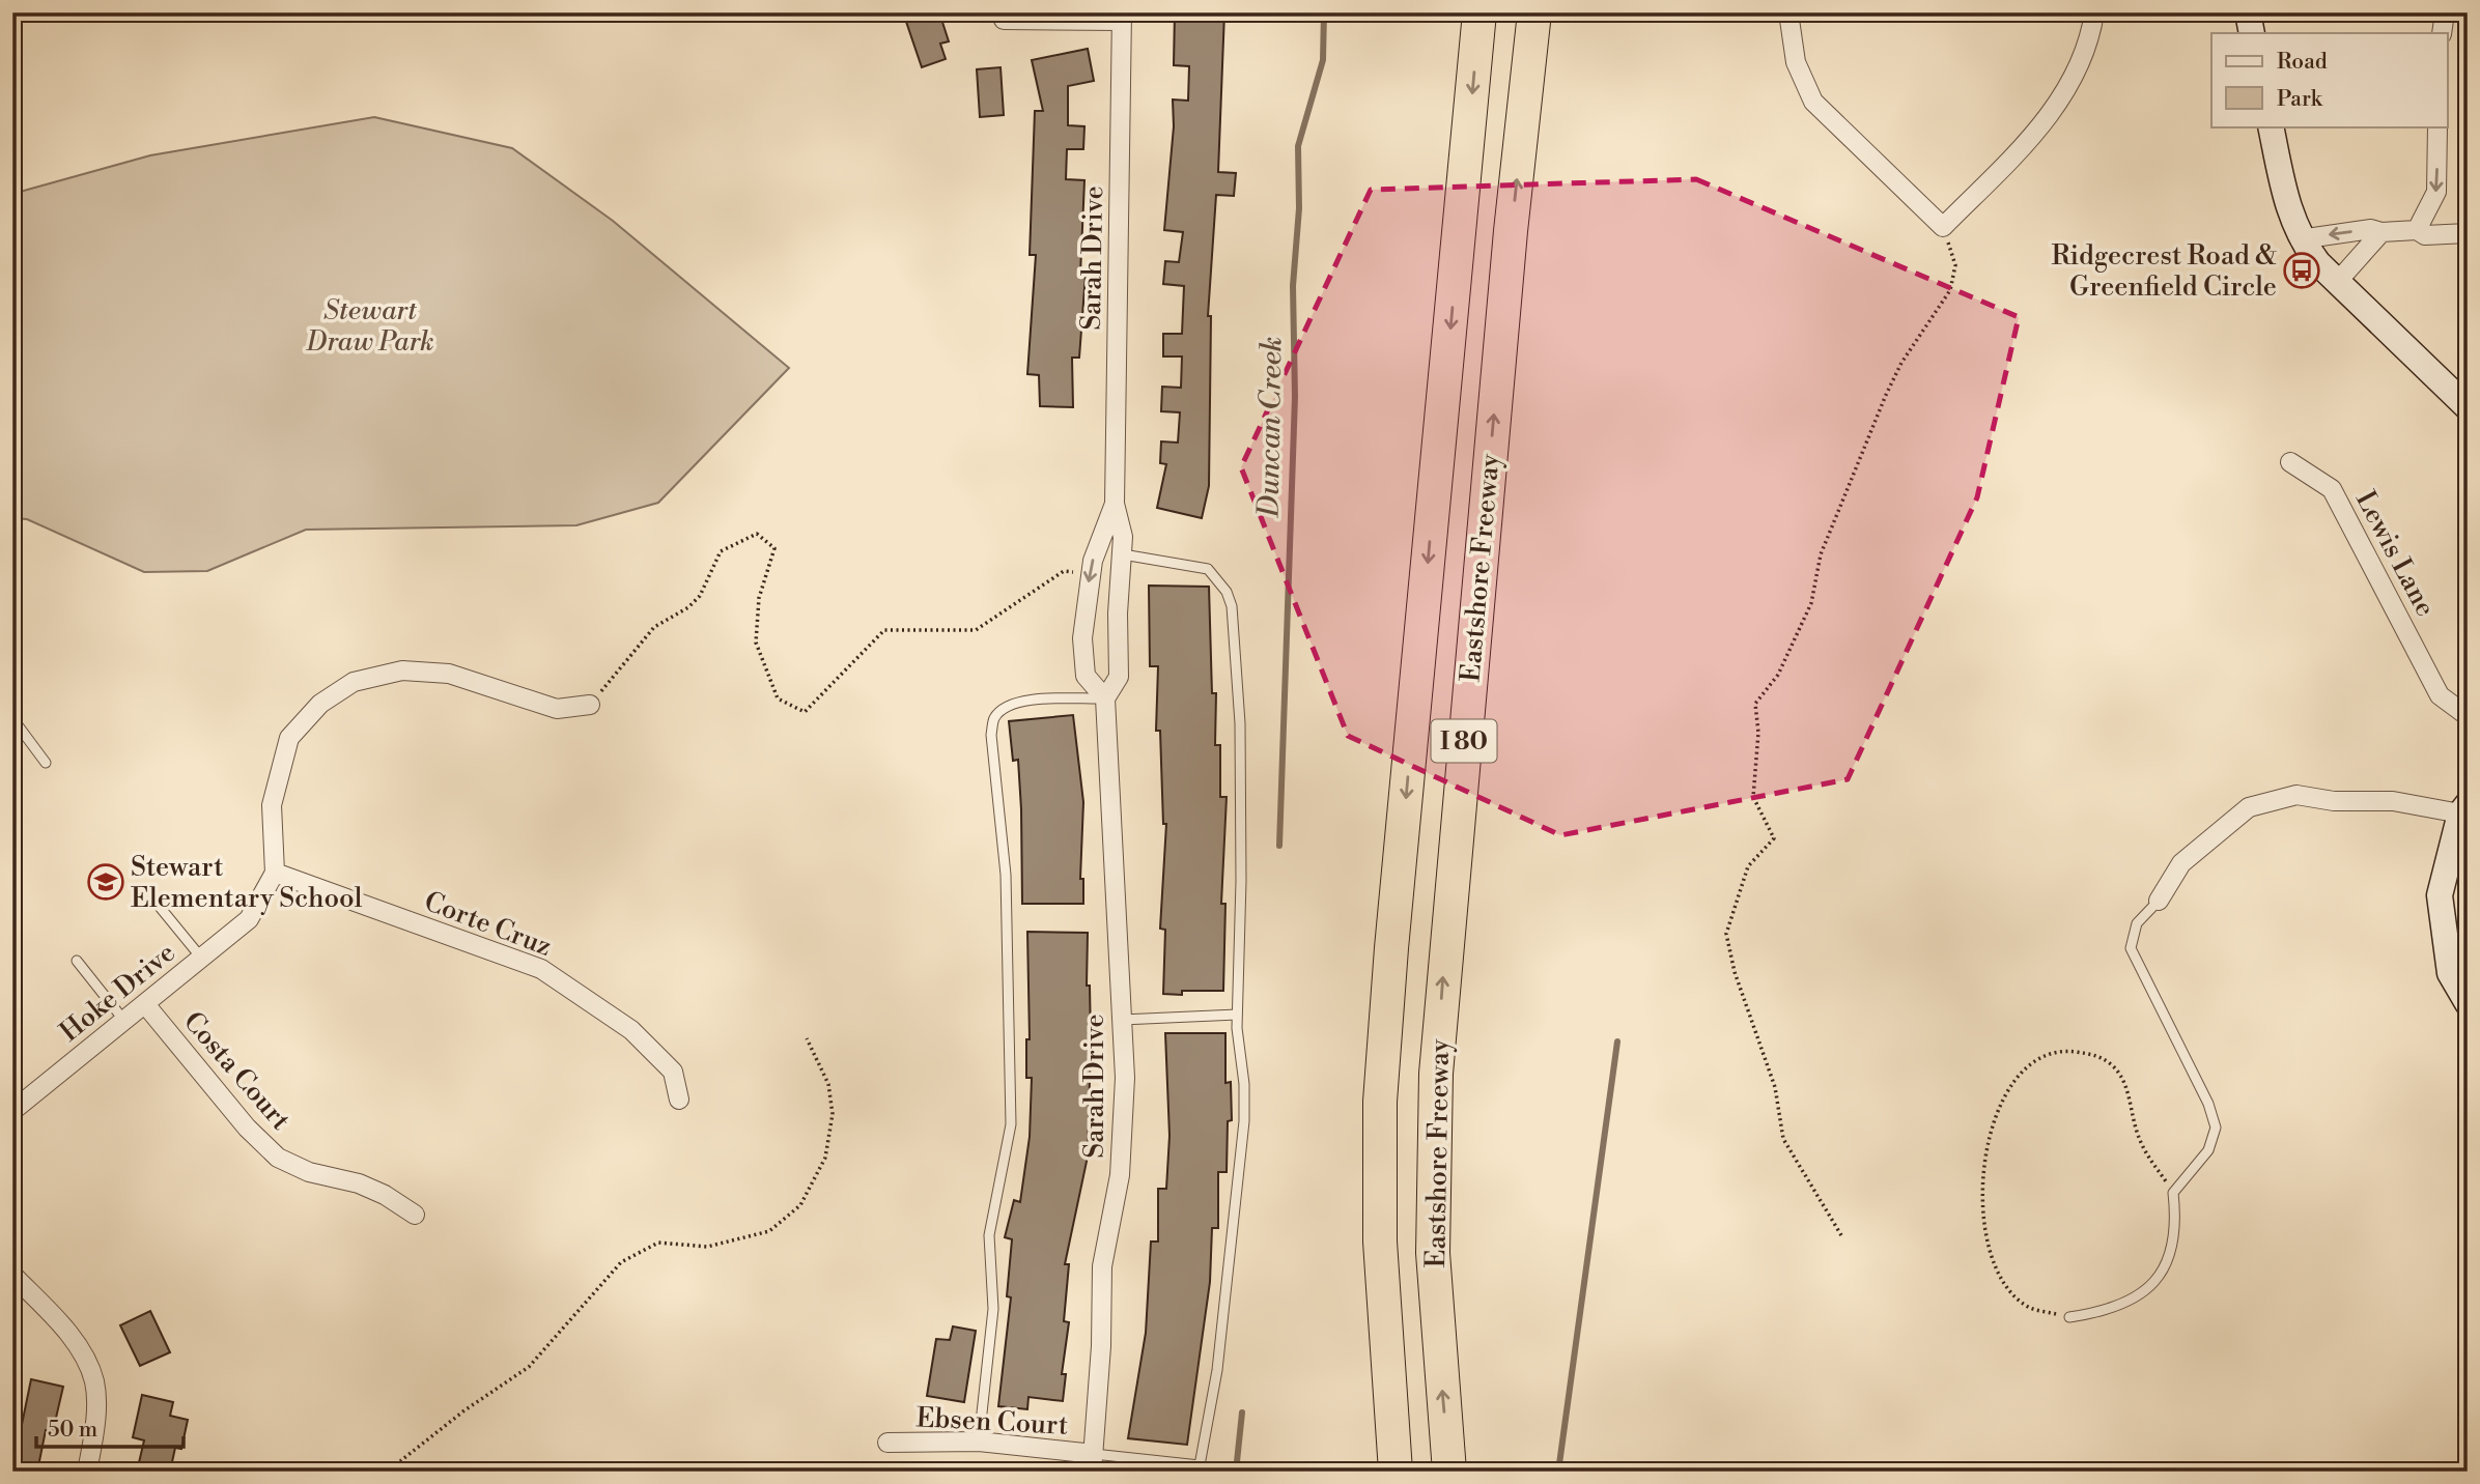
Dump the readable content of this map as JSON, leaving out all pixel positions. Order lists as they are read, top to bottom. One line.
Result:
{"streets":{"highway":["Eastshore Freeway","I 80"],"street":["Sarah Drive","Lewis Lane","Corte Cruz","Hoke Drive","Costa Court","Ebsen Court"]},"crossings":[["Sarah Drive","Ebsen Court"],["Corte Cruz","Hoke Drive"],["Hoke Drive","Costa Court"]],"water":["Duncan Creek"],"parks":["Stewart Draw Park"],"places":{"bus stop":["Ridgecrest Road & Greenfield Circle"],"school or university":["Stewart Elementary School"]},"legend":["Road","Park"],"scale_bar":"50 m"}
